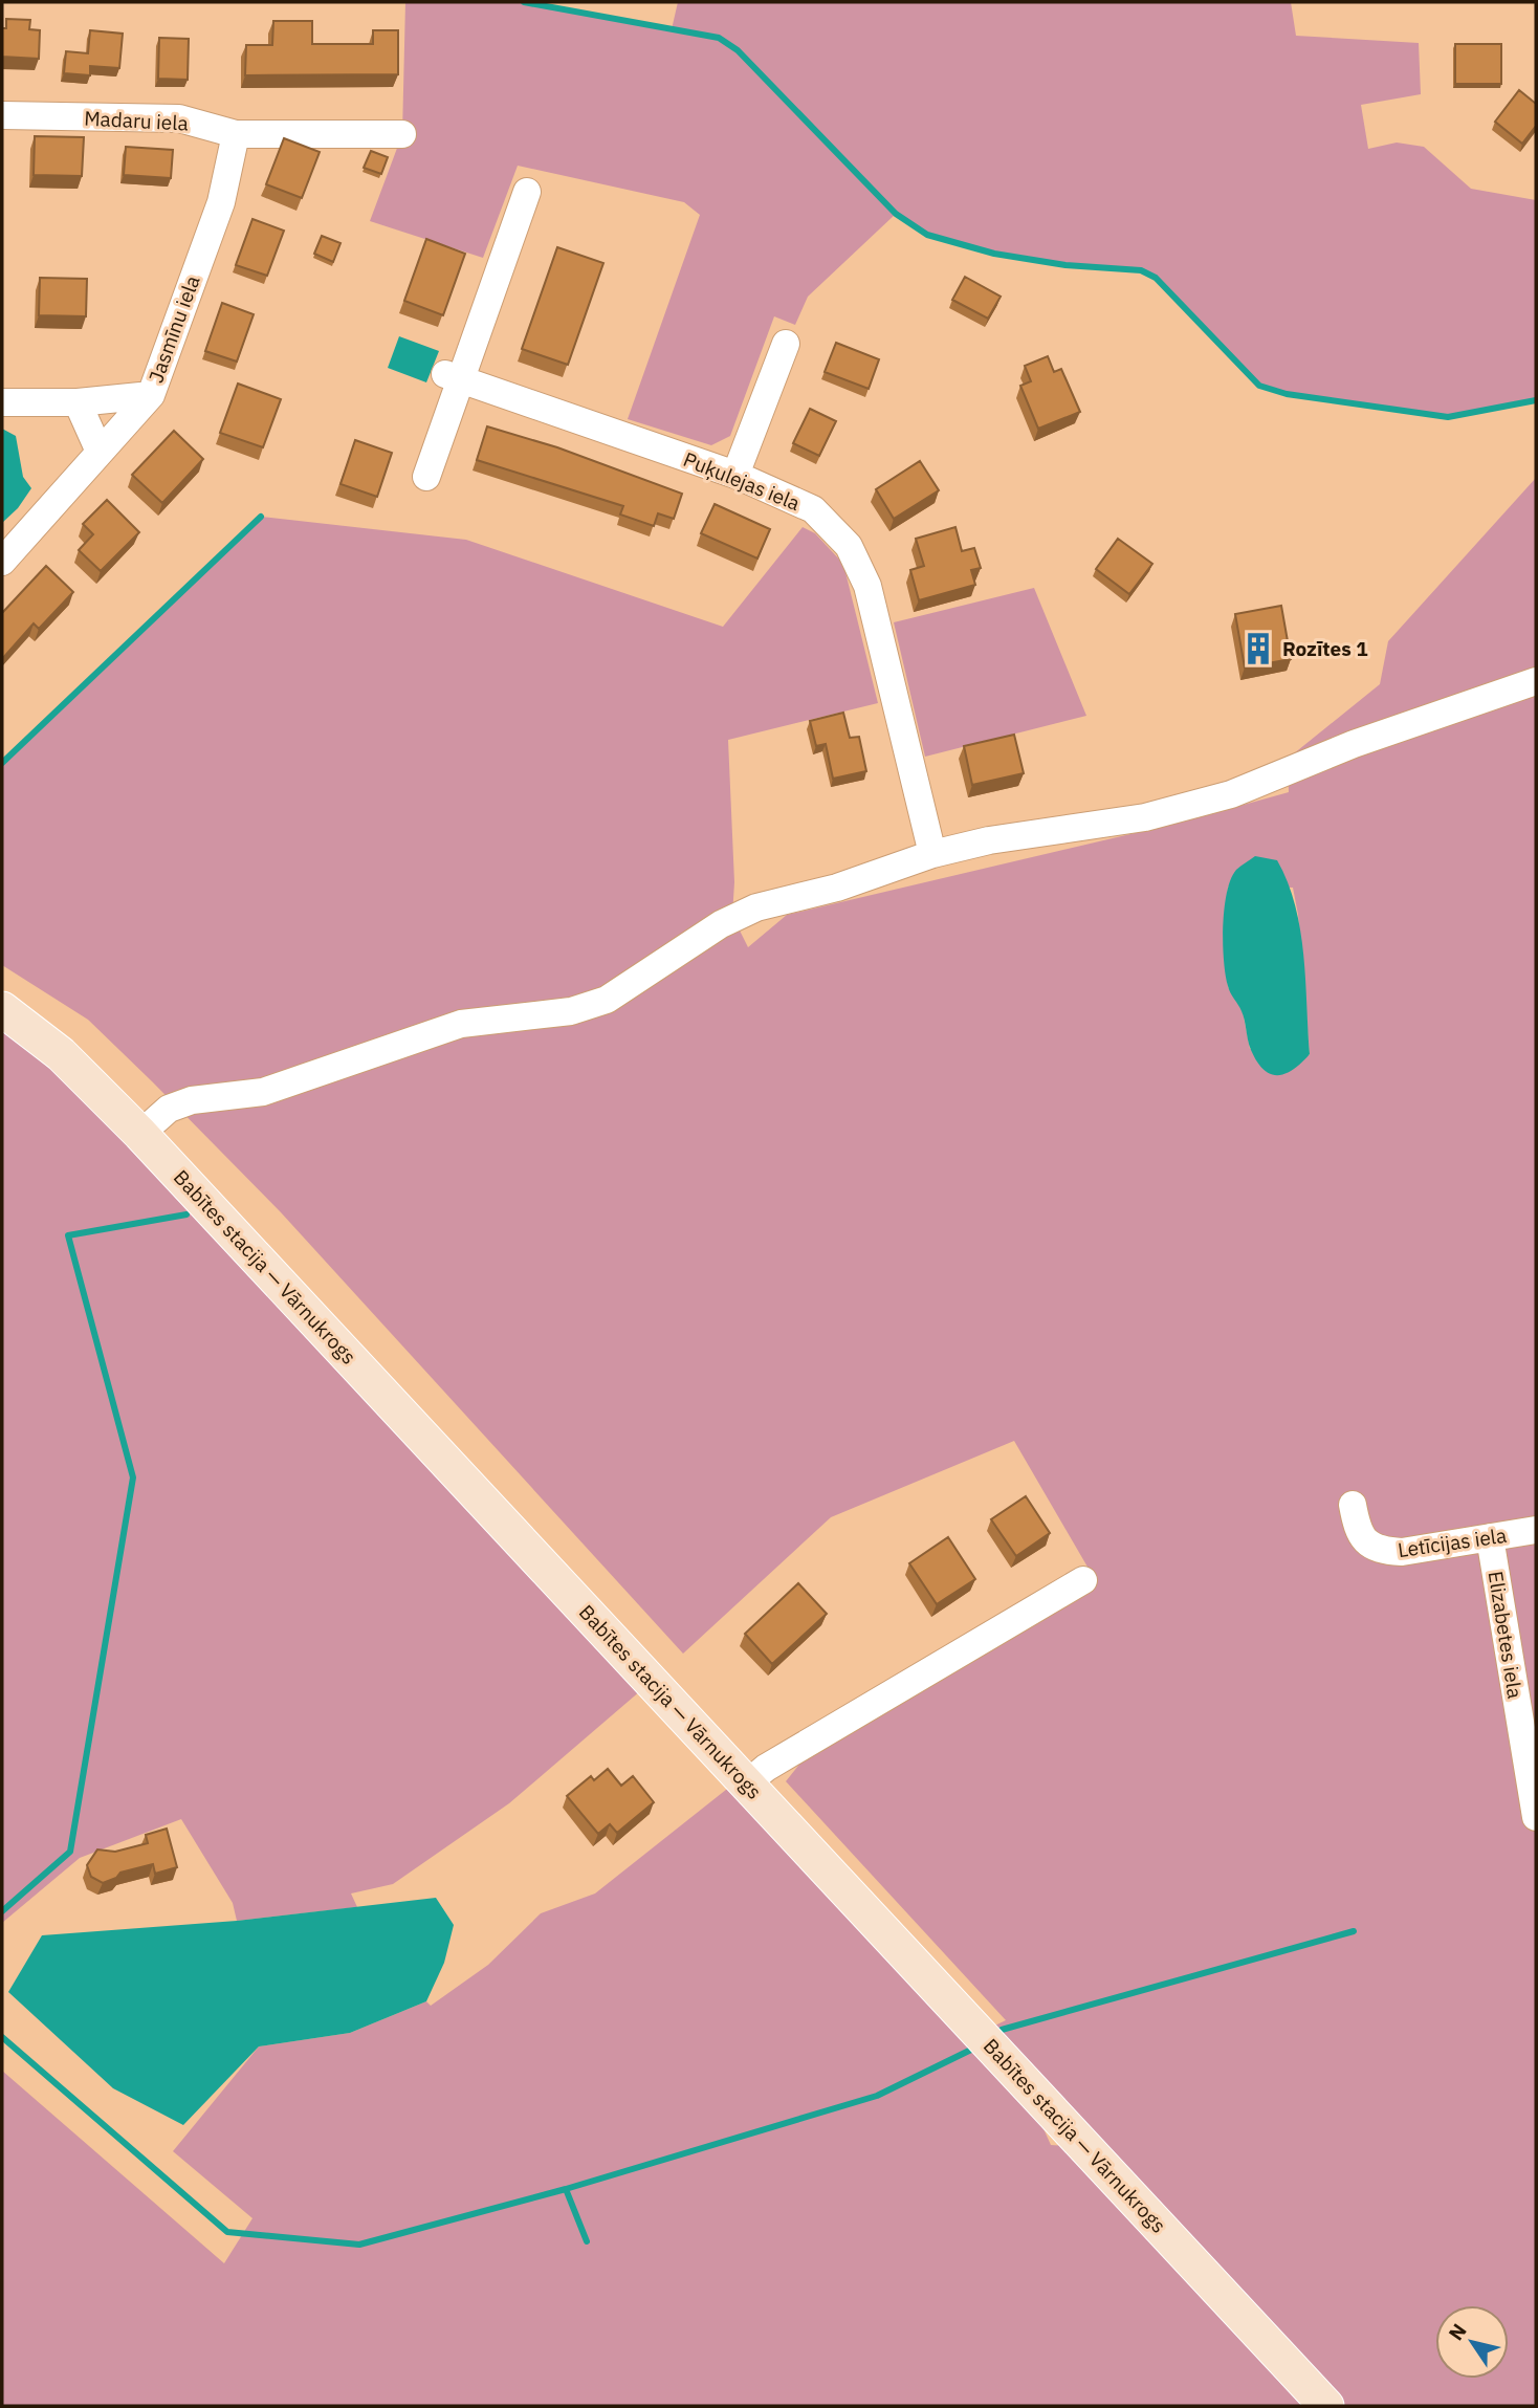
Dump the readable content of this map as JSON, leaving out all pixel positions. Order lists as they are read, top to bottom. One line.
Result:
{"streets":{"main road":["Babītes stacija — Vārnukrogs"],"street":["Madaru iela","Jasmīnu iela","Puķulejas iela","Letīcijas iela","Elizabetes iela"]},"crossings":[["Madaru iela","Jasmīnu iela"],["Letīcijas iela","Elizabetes iela"]],"places":{"building":["Rozītes 1"]},"north":"top left"}
